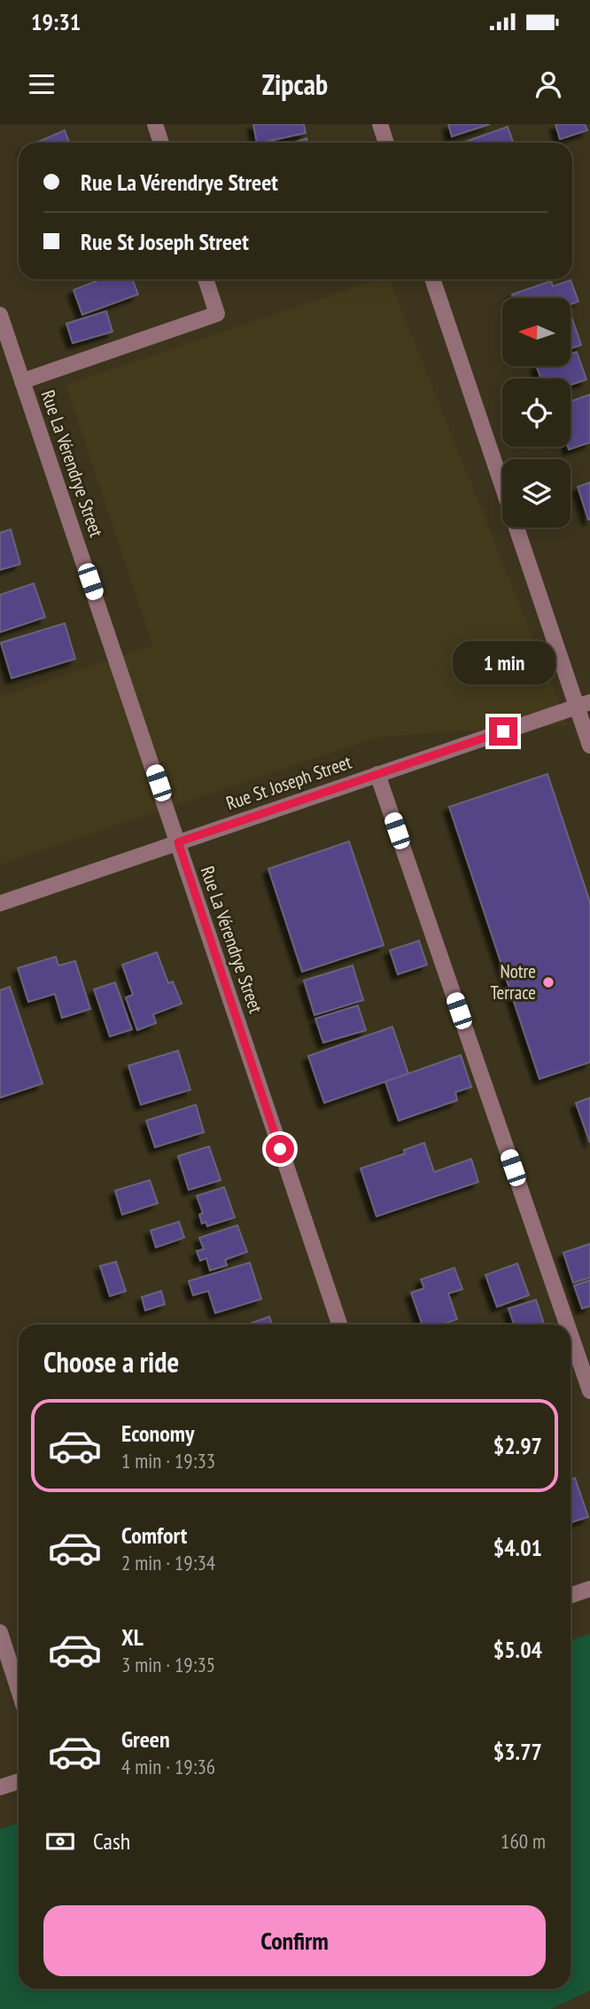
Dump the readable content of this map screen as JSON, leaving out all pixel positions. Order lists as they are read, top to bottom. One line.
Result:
{"streets":{"street":["Rue La Vérendrye Street","Rue St Joseph Street"]},"crossings":[["Rue La Vérendrye Street","Rue St Joseph Street"]],"places":["Notre Terrace"],"north":"left","page":{"status":"19:31","header":"Zipcab","banner":["Rue La Vérendrye Street","Rue St Joseph Street"],"bubble":"1 min","heading":"Choose a ride","list":[{"name":"Economy","note":"1 min · 19:33","value":"$2.97"},{"name":"Comfort","note":"2 min · 19:34","value":"$4.01"},{"name":"XL","note":"3 min · 19:35","value":"$5.04"},{"name":"Green","note":"4 min · 19:36","value":"$3.77"}],"pay":["Cash","160 m"],"buttons":"Confirm"}}
